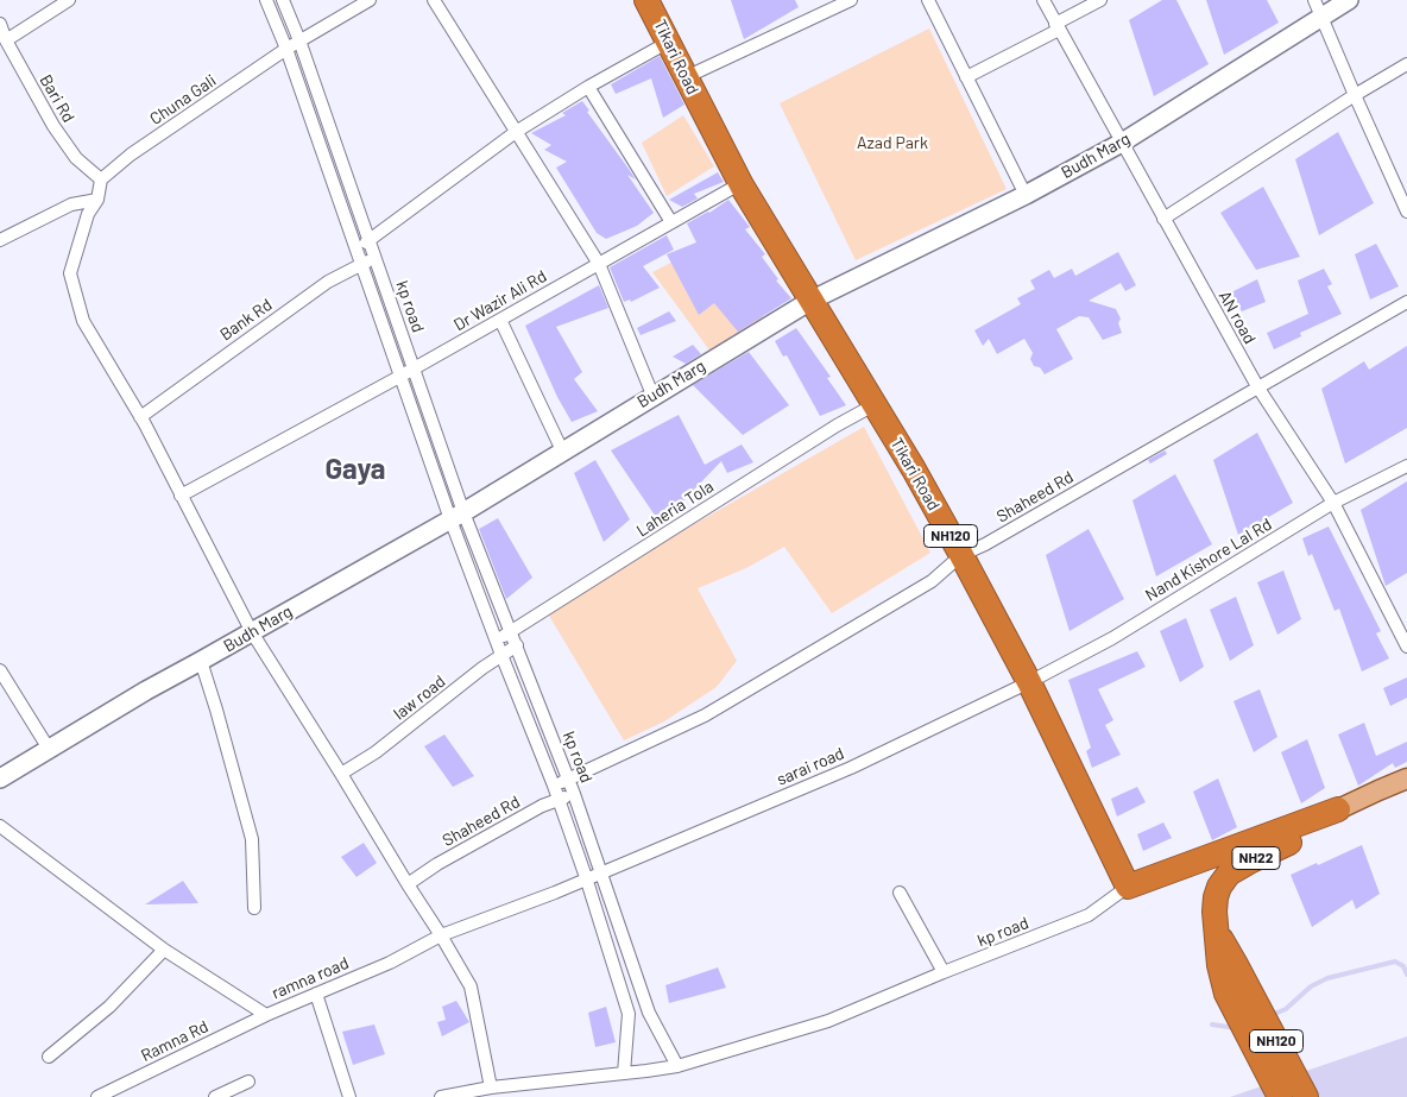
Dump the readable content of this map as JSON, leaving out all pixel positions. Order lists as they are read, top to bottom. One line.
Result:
{"streets":{"highway":["Tikari Road","NH120","NH22"],"street":["Bari Rd","Chuna Gali","Budh Marg","Dr Wazir Ali Rd","kp road","AN road","Bank Rd","Shaheed Rd","Laheria Tola","Nand Kishore Lal Rd","law road","sarai road","ramna road","Ramna Rd"]},"crossings":[["Tikari Road","Budh Marg"],["Tikari Road","Dr Wazir Ali Rd"],["Tikari Road","kp road"],["Tikari Road","Shaheed Rd"],["Tikari Road","Laheria Tola"],["Tikari Road","Nand Kishore Lal Rd"],["Tikari Road","sarai road"],["Bari Rd","Chuna Gali"],["Chuna Gali","kp road"],["Budh Marg","kp road"],["Budh Marg","AN road"],["Dr Wazir Ali Rd","kp road"],["kp road","Bank Rd"],["kp road","Shaheed Rd"],["kp road","Laheria Tola"],["kp road","law road"],["kp road","sarai road"],["kp road","ramna road"],["AN road","Shaheed Rd"],["AN road","Nand Kishore Lal Rd"],["NH120","NH22"],["Nand Kishore Lal Rd","sarai road"],["sarai road","ramna road"],["ramna road","Ramna Rd"]],"districts":["Gaya"],"parks":["Azad Park"]}
